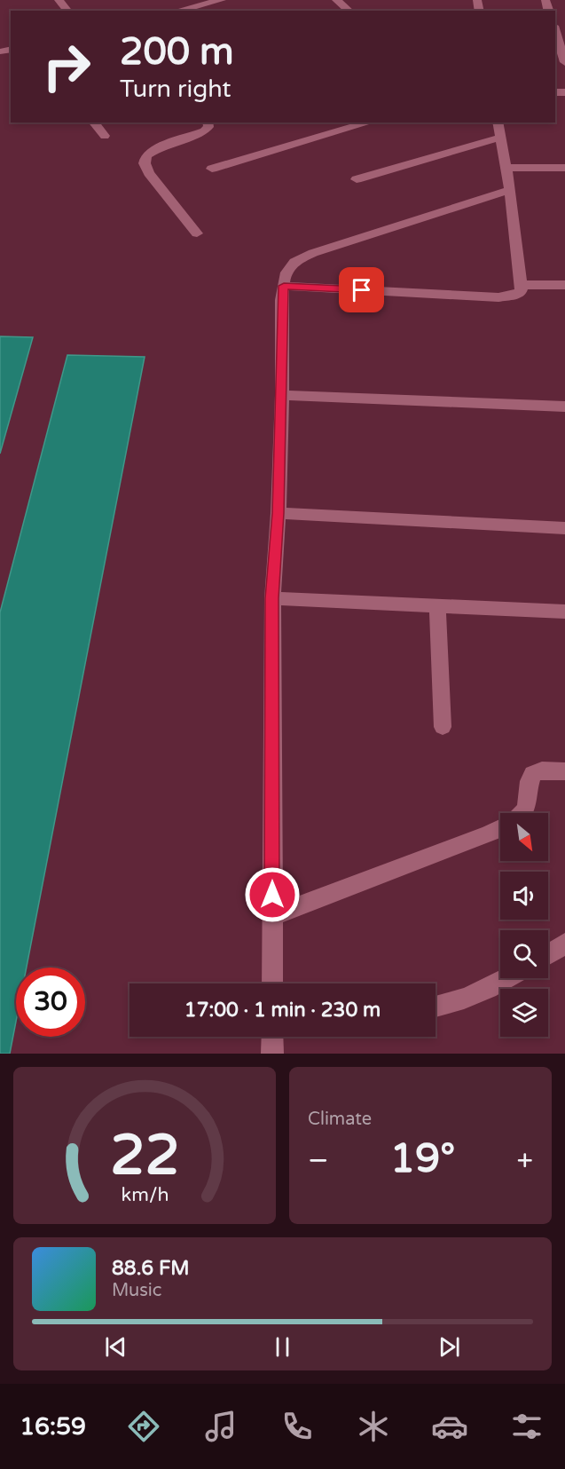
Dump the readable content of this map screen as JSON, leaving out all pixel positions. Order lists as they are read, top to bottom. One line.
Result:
{"north":"bottom right","page":{"turn":["200 m","Turn right"],"limit":"30","trip":"17:00 · 1 min · 230 m","tile":"Climate","heat":["−","19°","+"],"song":["88.6 FM","Music"],"tabs":"16:59","gauge":["22","km/h"]}}
